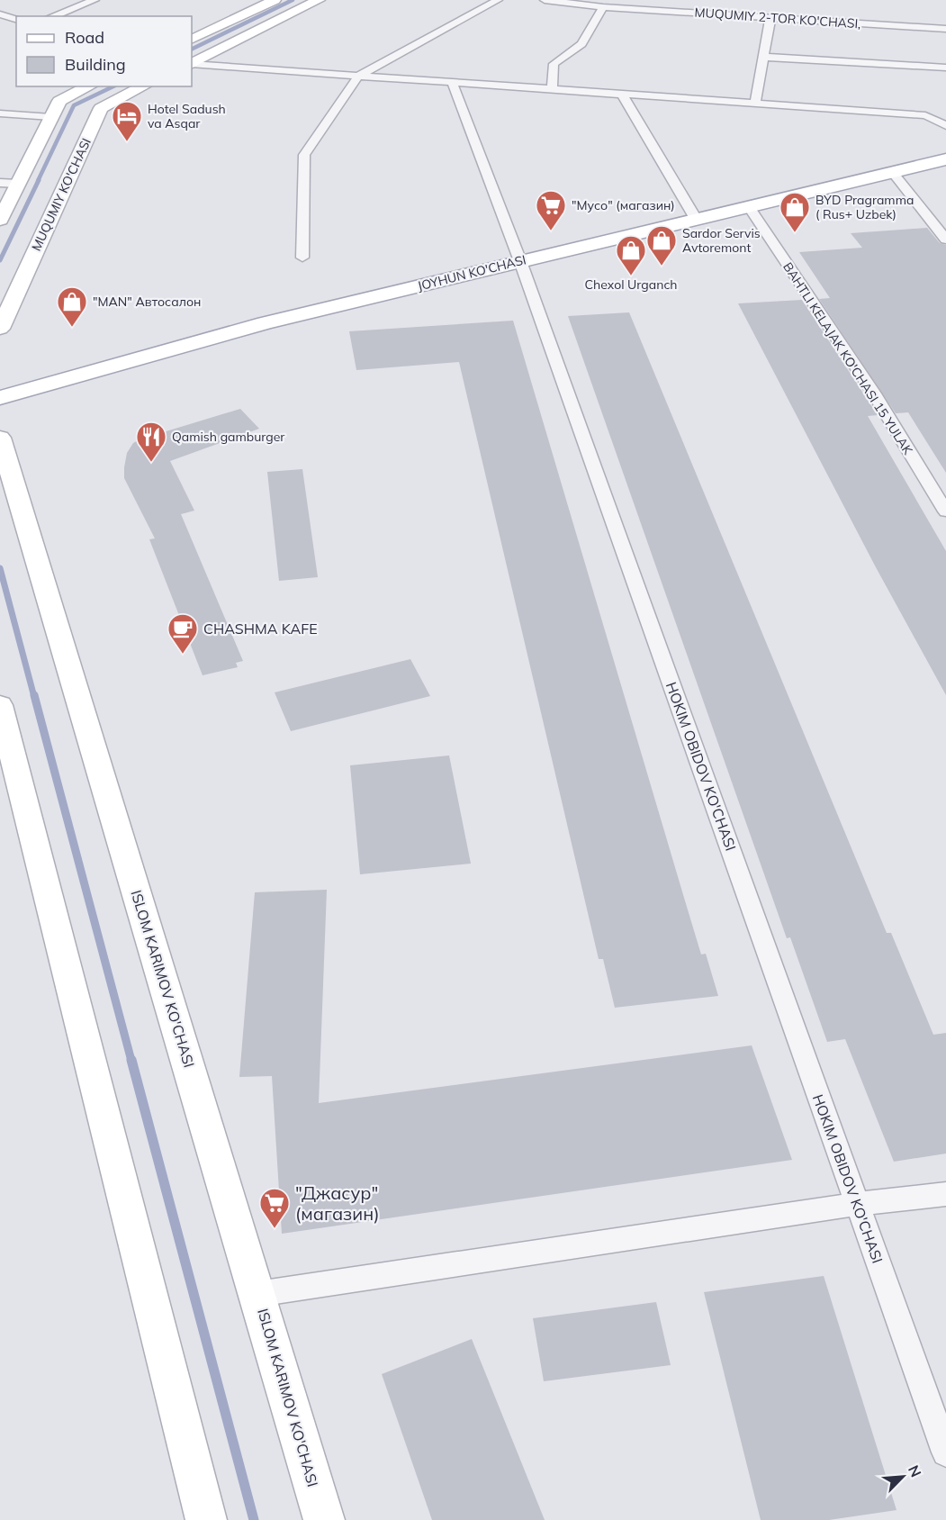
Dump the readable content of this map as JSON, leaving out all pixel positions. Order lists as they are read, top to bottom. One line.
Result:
{"streets":{"main road":["MUQUMIY KO'CHASI","JOYHUN KO'CHASI","ISLOM KARIMOV KO'CHASI"],"street":["MUQUMIY 2-TOR KO'CHASI,","BAHTLI KELAJAK KO'CHASI 15 YULAK","HOKIM OBIDOV KO'CHASI"]},"crossings":[["JOYHUN KO'CHASI","BAHTLI KELAJAK KO'CHASI 15 YULAK"],["JOYHUN KO'CHASI","HOKIM OBIDOV KO'CHASI"]],"places":{"hotel":["Hotel Sadush va Asqar"],"supermarket":["\"Мусо\" (магазин)","\"Джасур\" (магазин)"],"shop":["BYD Pragramma ( Rus+ Uzbek)","Sardor Servis Avtoremont","Chexol Urganch","\"MAN\" Автосалон"],"restaurant":["Qamish gamburger"],"cafe":["CHASHMA KAFE"]},"legend":["Road","Building"],"north":"top right"}
